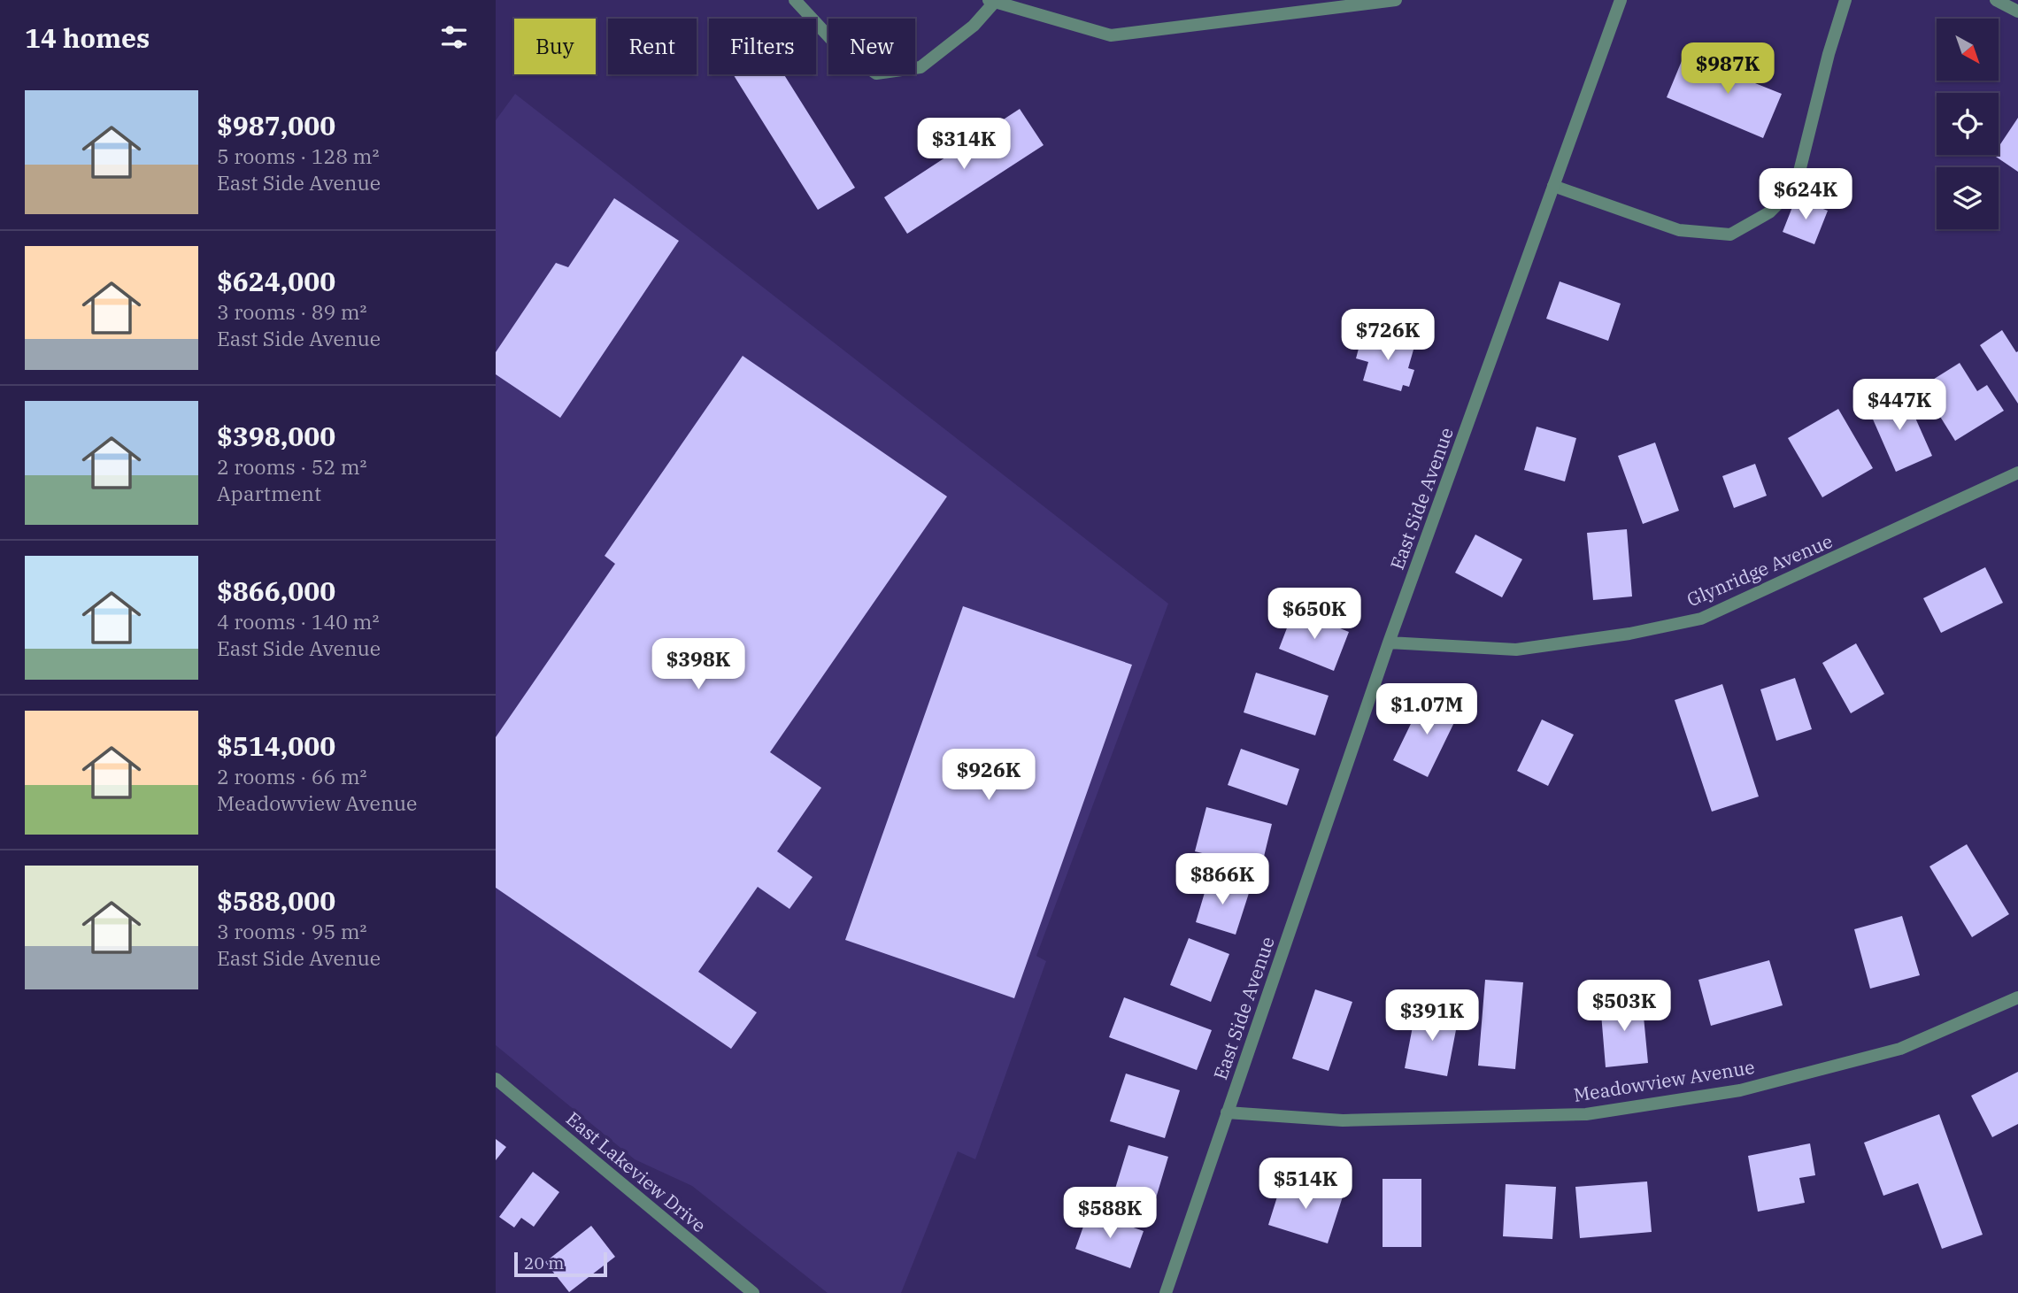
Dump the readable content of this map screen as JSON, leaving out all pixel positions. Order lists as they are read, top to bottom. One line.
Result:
{"streets":{"street":["East Side Avenue","Glynridge Avenue","Meadowview Avenue","East Lakeview Drive"]},"crossings":[["East Side Avenue","Glynridge Avenue"],["East Side Avenue","Meadowview Avenue"]],"scale_bar":"20 m","north":"bottom right","page":{"heading":"14 homes","chip":["Buy","Rent","Filters","New"],"price":["$987K","$314K","$624K","$726K","$447K","$650K","$398K","$1.07M","$926K","$866K","$503K","$391K","$514K","$588K"],"list":[{"name":"$987,000","note":"5 rooms · 128 m² · East Side Avenue"},{"name":"$624,000","note":"3 rooms · 89 m² · East Side Avenue"},{"name":"$398,000","note":"2 rooms · 52 m² · Apartment"},{"name":"$866,000","note":"4 rooms · 140 m² · East Side Avenue"},{"name":"$514,000","note":"2 rooms · 66 m² · Meadowview Avenue"},{"name":"$588,000","note":"3 rooms · 95 m² · East Side Avenue"}],"scale":"20 m"}}
